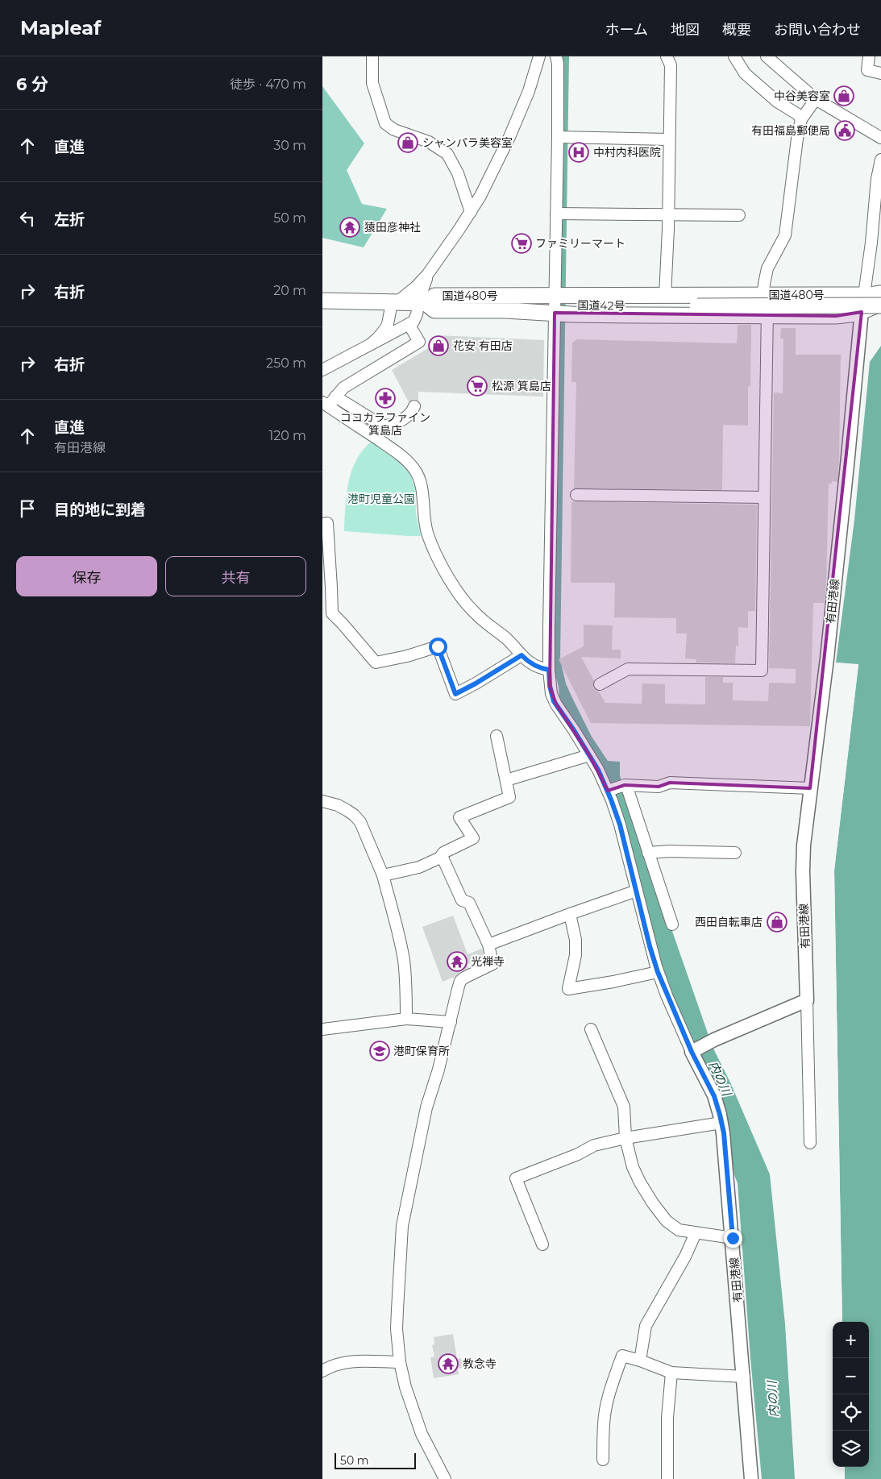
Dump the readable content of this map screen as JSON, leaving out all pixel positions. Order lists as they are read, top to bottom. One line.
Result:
{"streets":{"highway":["国道480号","国道42号"],"main road":["有田港線"]},"crossings":[["国道480号","国道42号"],["国道480号","有田港線"]],"water":["内の川"],"parks":["港町児童公園"],"places":{"shop":["中谷美容室","シャンパラ美容室","花安 有田店","西田自転車店"],"public building":["有田福島郵便局"],"hospital":["中村内科医院"],"temple":["猿田彦神社","光禅寺","教念寺"],"supermarket":["ファミリーマート","松源 箕島店"],"pharmacy":["ココカラファイン 箕島店"],"school or university":["港町保育所"]},"scale_bar":"50 m","page":{"header":"Mapleaf","nav":["ホーム","地図","概要","お問い合わせ"],"heading":["6 分","徒歩 · 470 m"],"list":[["直進","30 m"],["左折","50 m"],["右折","20 m"],["右折","250 m"],["直進","有田港線","120 m"],"目的地に到着"],"buttons":["保存","共有"],"map_buttons":["+","−"],"scale":"50 m"}}
